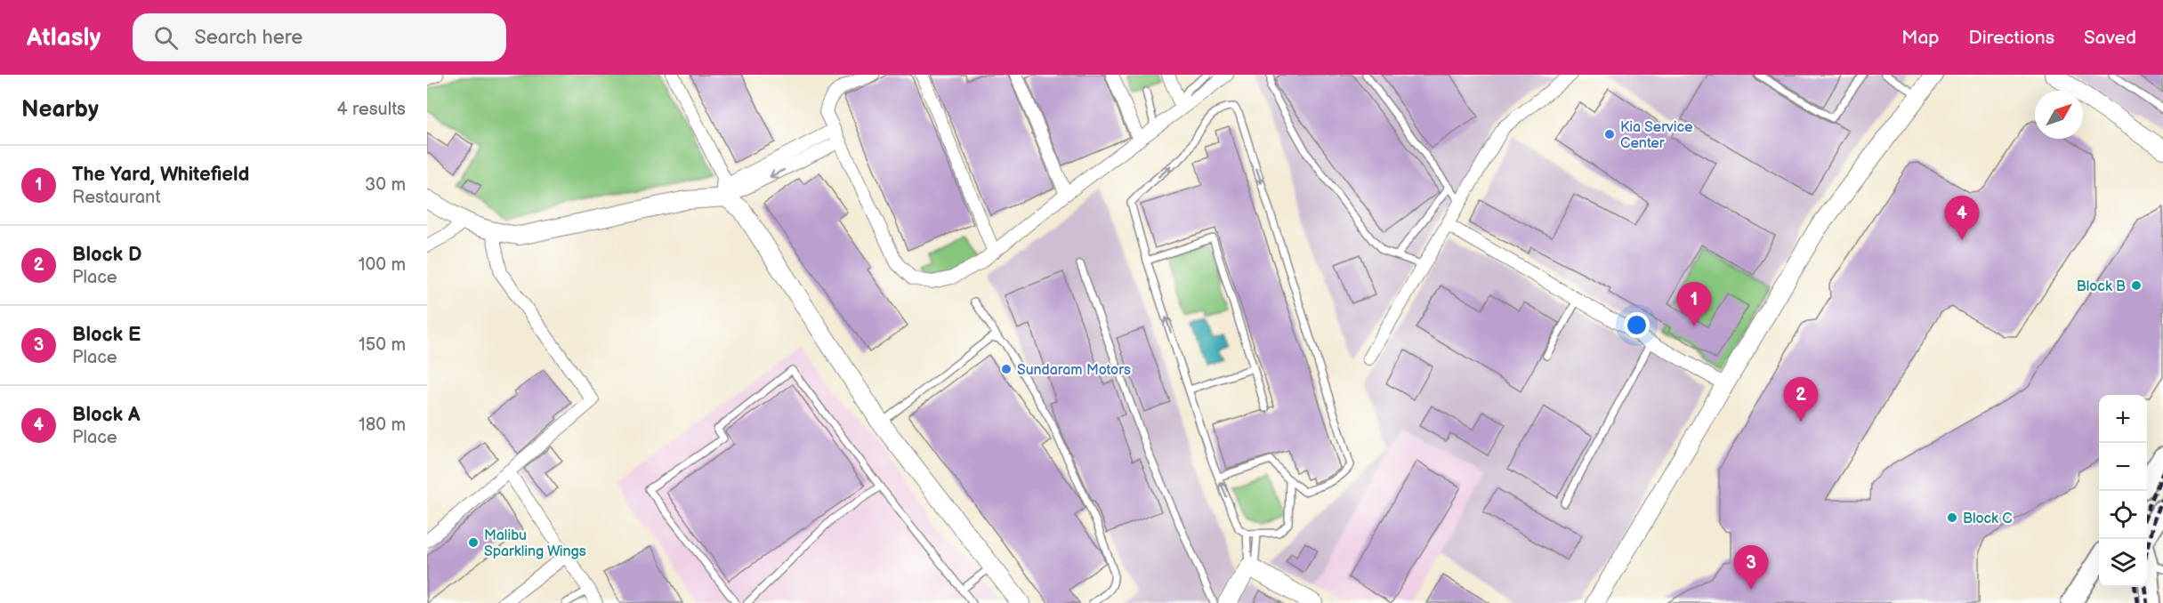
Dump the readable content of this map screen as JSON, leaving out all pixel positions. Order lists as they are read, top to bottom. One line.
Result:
{"places":["Kia Service Center","Block B","Sundaram Motors","Block C","Malibu Sparkling Wings"],"north":"top right","page":{"header":"Atlasly","search":"Search here","nav":["Map","Directions","Saved"],"heading":["Nearby","4 results"],"list":[{"mark":"1","name":"The Yard, Whitefield","note":"Restaurant","value":"30 m"},{"mark":"2","name":"Block D","note":"Place","value":"100 m"},{"mark":"3","name":"Block E","note":"Place","value":"150 m"},{"mark":"4","name":"Block A","note":"Place","value":"180 m"}],"pins":["4","1","2","3"],"map_buttons":["+","−"]}}
